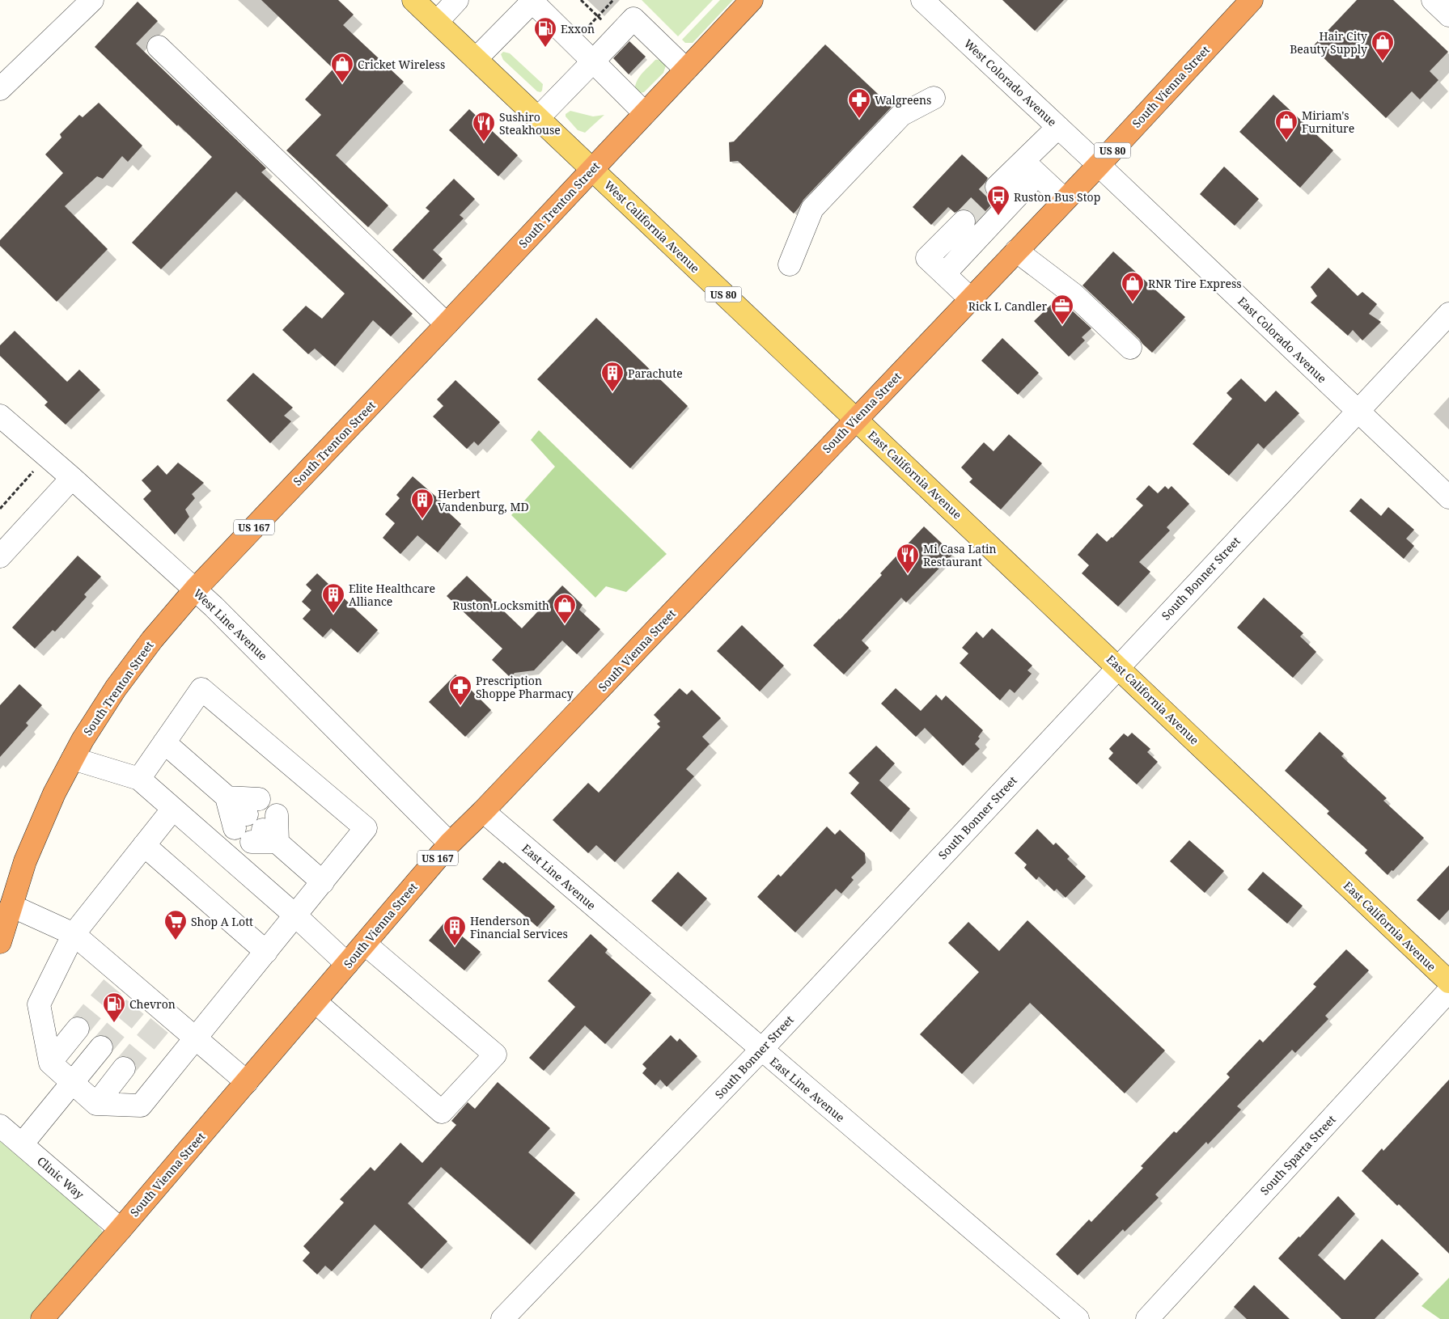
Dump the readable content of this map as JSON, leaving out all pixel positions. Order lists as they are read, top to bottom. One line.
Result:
{"streets":{"highway":["South Vienna Street","US 80","South Trenton Street","US 167"],"main road":["West California Avenue","East California Avenue"],"street":["West Colorado Avenue","East Colorado Avenue","South Bonner Street","West Line Avenue","East Line Avenue","South Sparta Street","Clinic Way"]},"crossings":[["West Colorado Avenue","South Vienna Street"],["West Colorado Avenue","East Colorado Avenue"],["South Vienna Street","West California Avenue"],["South Vienna Street","East Colorado Avenue"],["South Vienna Street","East California Avenue"],["South Vienna Street","West Line Avenue"],["South Vienna Street","East Line Avenue"],["South Vienna Street","Clinic Way"],["South Trenton Street","West California Avenue"],["South Trenton Street","West Line Avenue"],["West California Avenue","East California Avenue"],["East Colorado Avenue","South Bonner Street"],["East California Avenue","South Bonner Street"],["South Bonner Street","East Line Avenue"]],"places":{"fuel station":["Exxon","Chevron"],"shop":["Hair City Beauty Supply","Cricket Wireless","Miriam's Furniture","RNR Tire Express","Ruston Locksmith"],"pharmacy":["Walgreens","Prescription Shoppe Pharmacy"],"restaurant":["Sushiro Steakhouse","Mi Casa Latin Restaurant"],"bus stop":["Ruston Bus Stop"],"office":["Rick L Candler"],"building":["Parachute","Herbert Vandenburg, MD","Elite Healthcare Alliance","Henderson Financial Services"],"supermarket":["Shop A Lott"]}}
